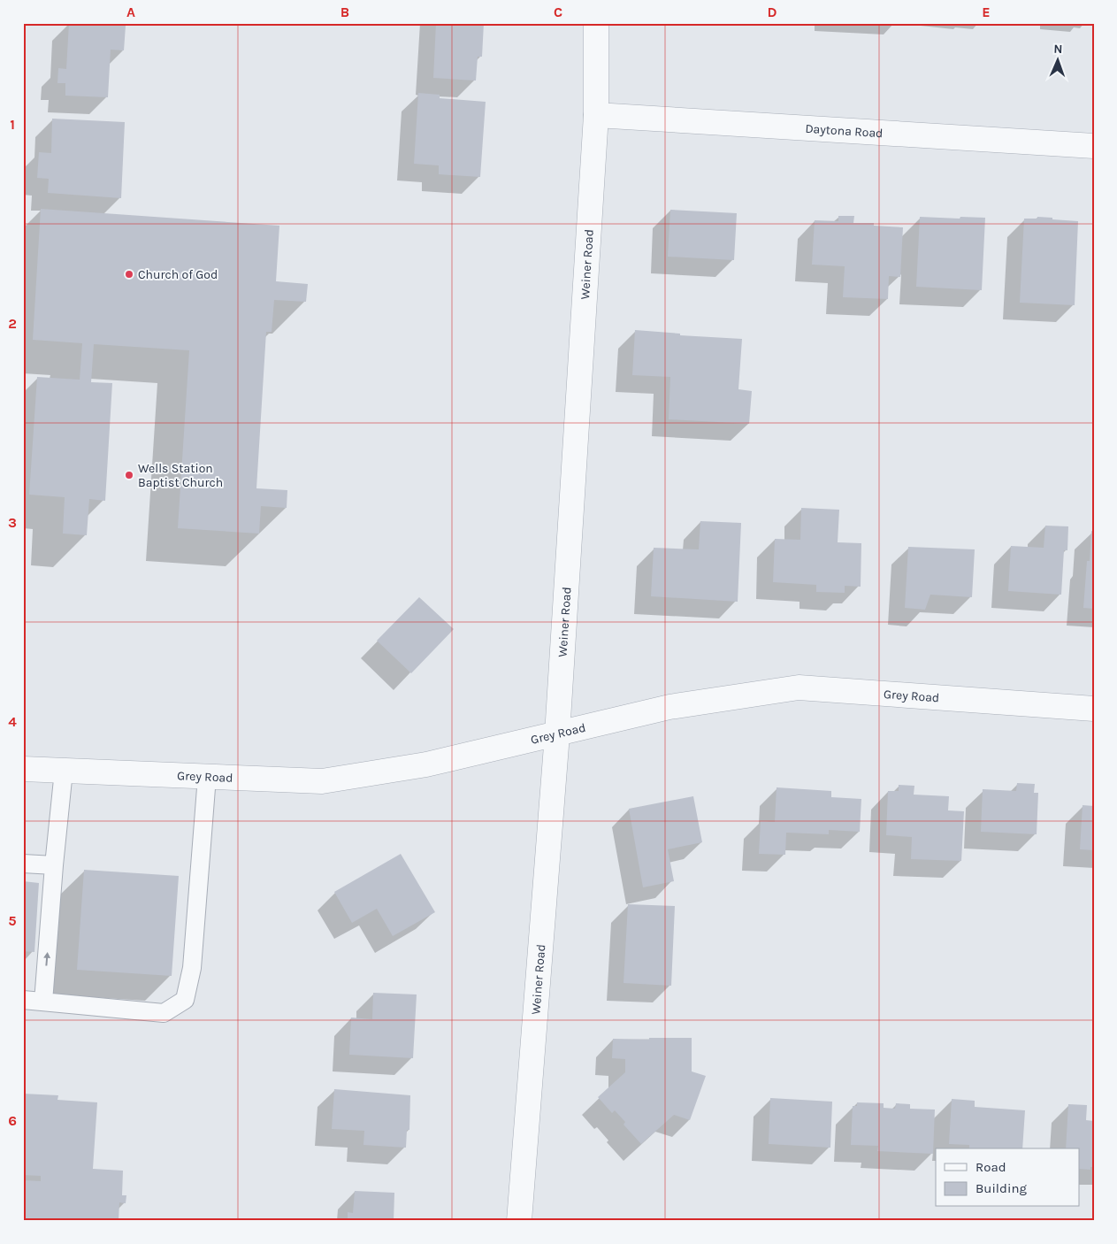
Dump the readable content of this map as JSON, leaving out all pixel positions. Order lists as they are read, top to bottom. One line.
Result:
{"streets":{"street":["Daytona Road","Weiner Road","Grey Road"]},"crossings":[["Daytona Road","Weiner Road"],["Weiner Road","Grey Road"]],"places":["Church of God","Wells Station Baptist Church"],"legend":["Road","Building"],"north":"top","grid":{"columns":["A","B","C","D","E"],"rows":["1","2","3","4","5","6"]}}
